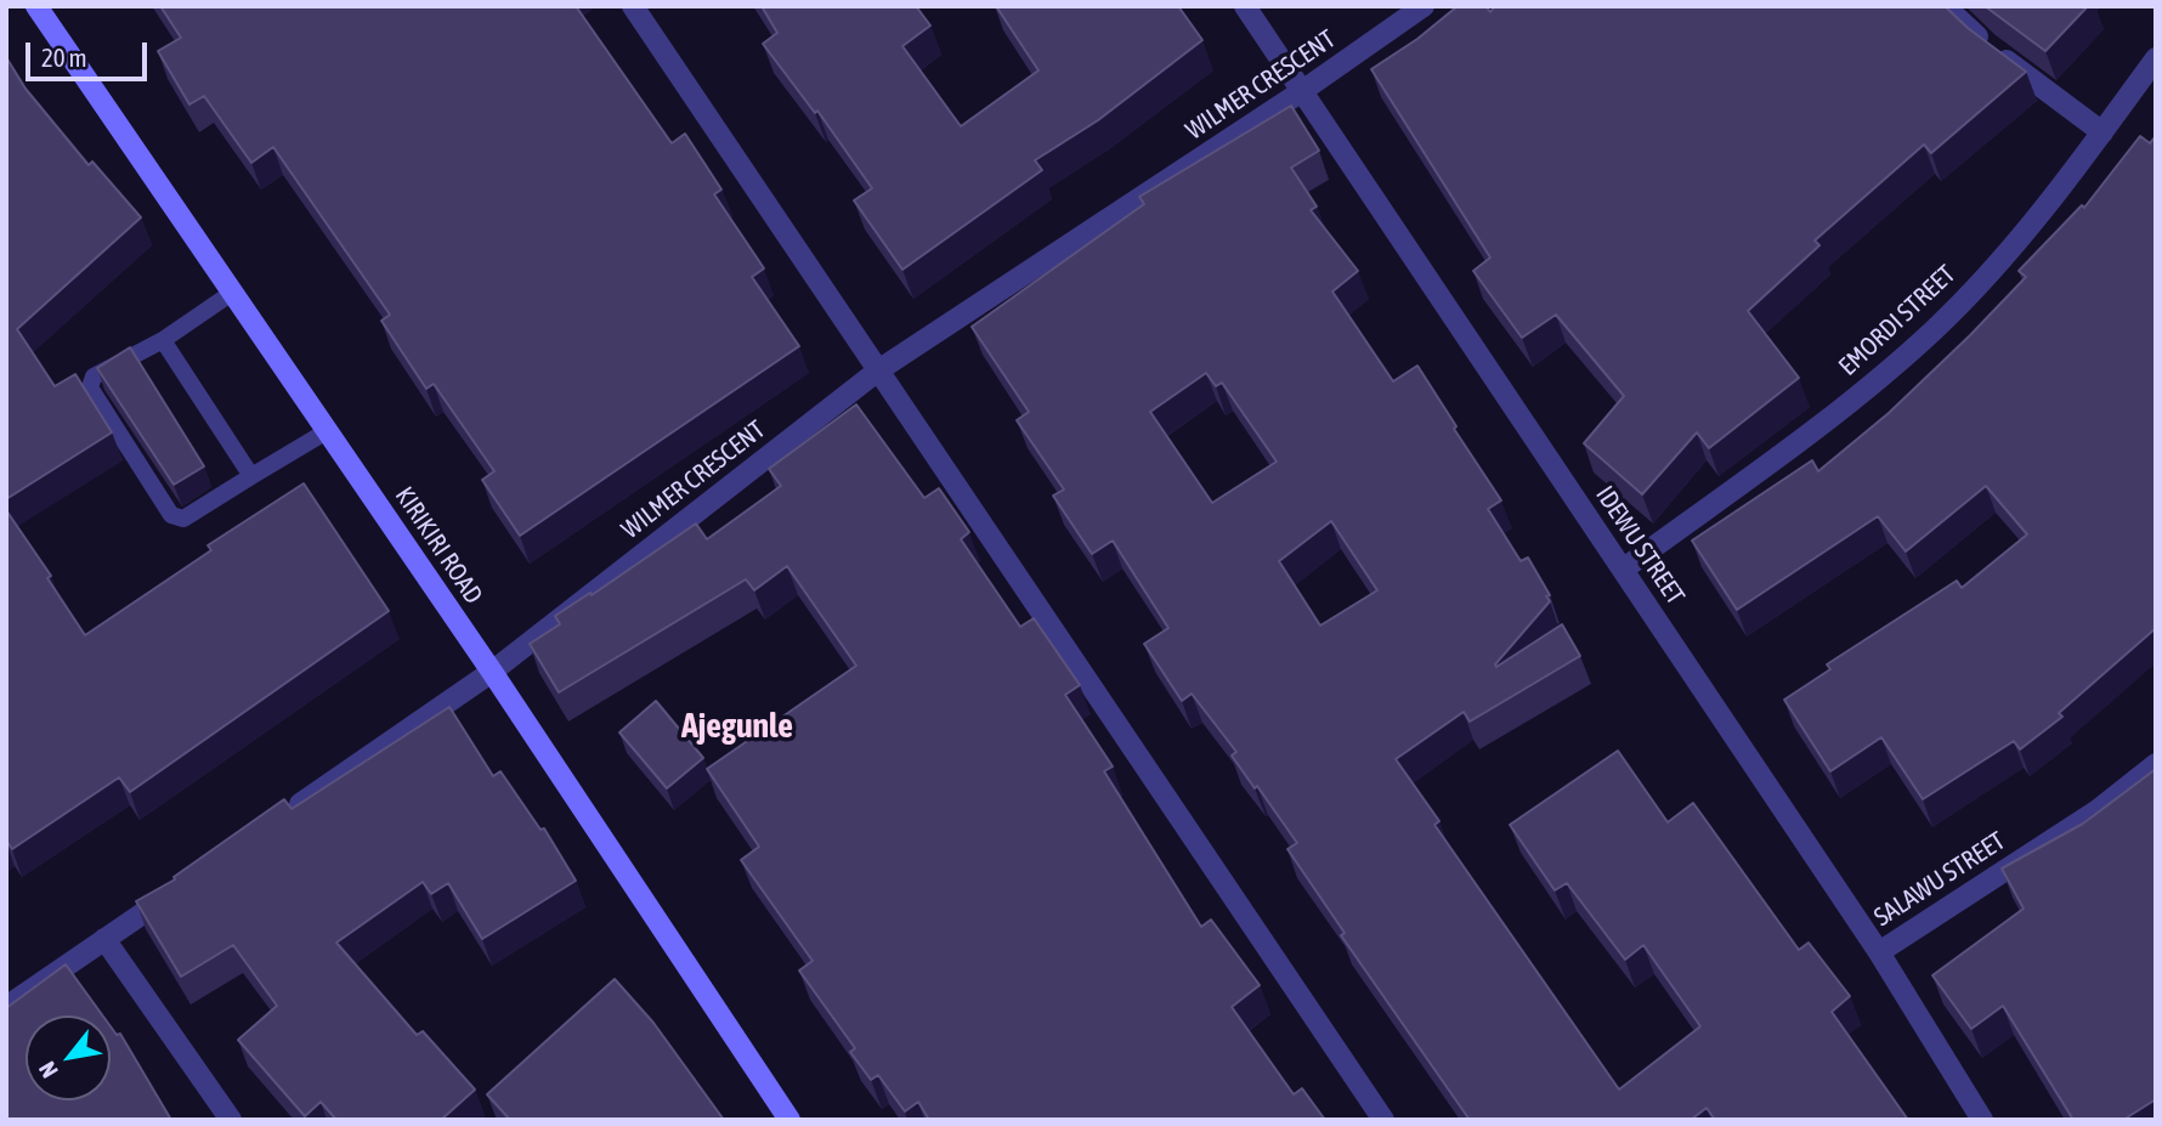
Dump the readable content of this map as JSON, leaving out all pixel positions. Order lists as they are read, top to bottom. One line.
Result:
{"streets":{"main road":["KIRIKIRI ROAD"],"street":["WILMER CRESCENT","EMORDI STREET","IDEWU STREET","SALAWU STREET"]},"crossings":[["WILMER CRESCENT","KIRIKIRI ROAD"],["WILMER CRESCENT","IDEWU STREET"],["EMORDI STREET","IDEWU STREET"],["IDEWU STREET","SALAWU STREET"]],"districts":["Ajegunle"],"scale_bar":"20 m","north":"bottom left"}
